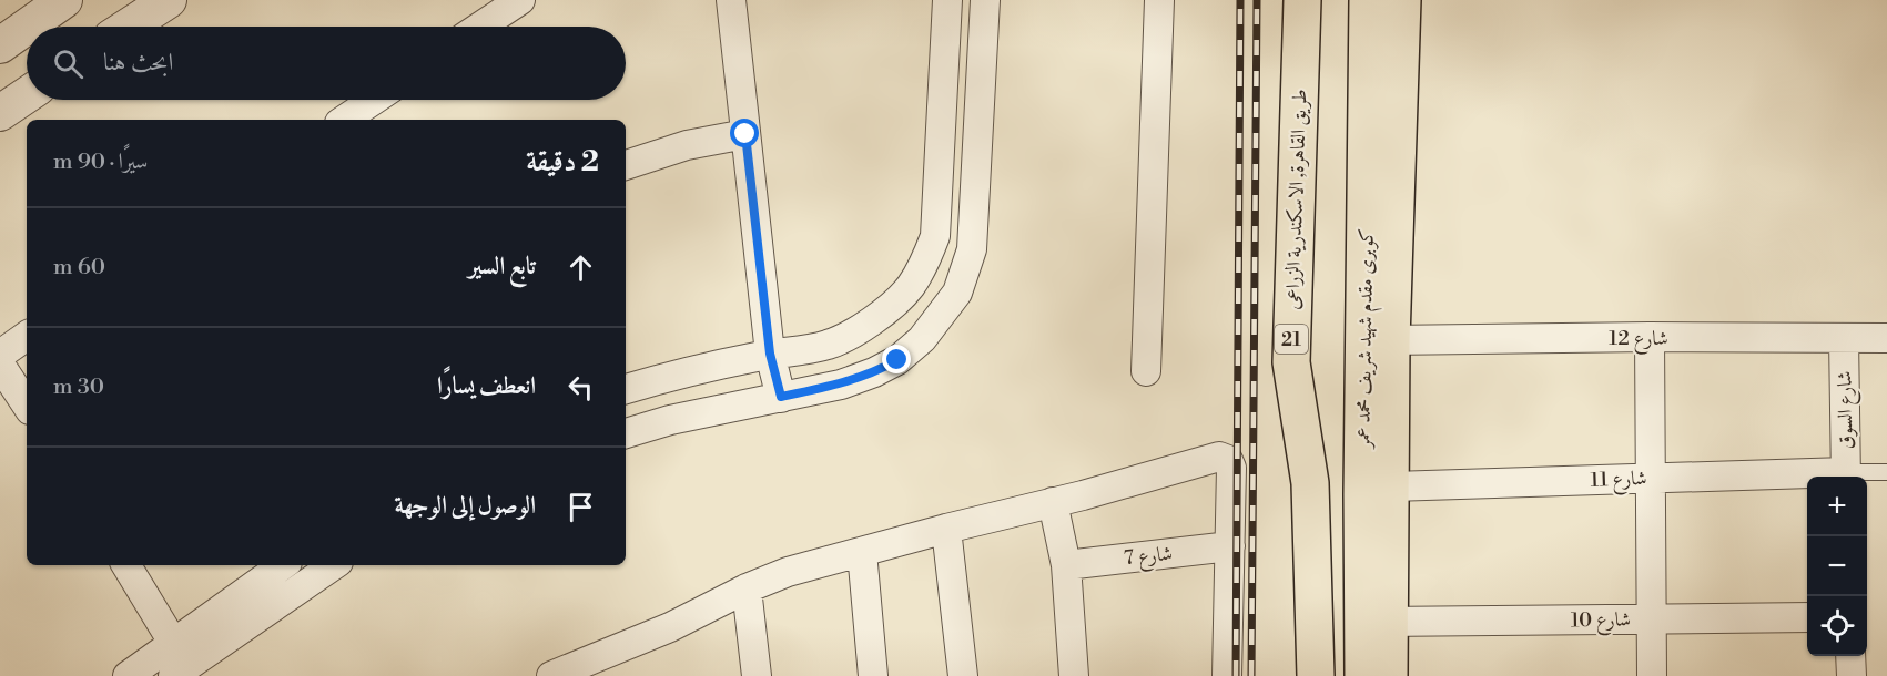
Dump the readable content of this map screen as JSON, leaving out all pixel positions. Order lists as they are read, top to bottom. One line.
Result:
{"streets":{"highway":["طريق القاهرة, الاسكندرية الزراعى","كوبرى مقدم شهيد شريف محمد عمر","21"],"street":["شارع 12","شارع السوق","شارع 11","شارع 7","شارع 10"]},"crossings":[["شارع 12","شارع السوق"]],"page":{"search":"ابحث هنا","heading":["2 دقيقة","سيرًا · 90 m"],"list":[["تابع السير","60 m"],["انعطف يسارًا","30 m"],"الوصول إلى الوجهة"],"map_buttons":["+","−"]}}
